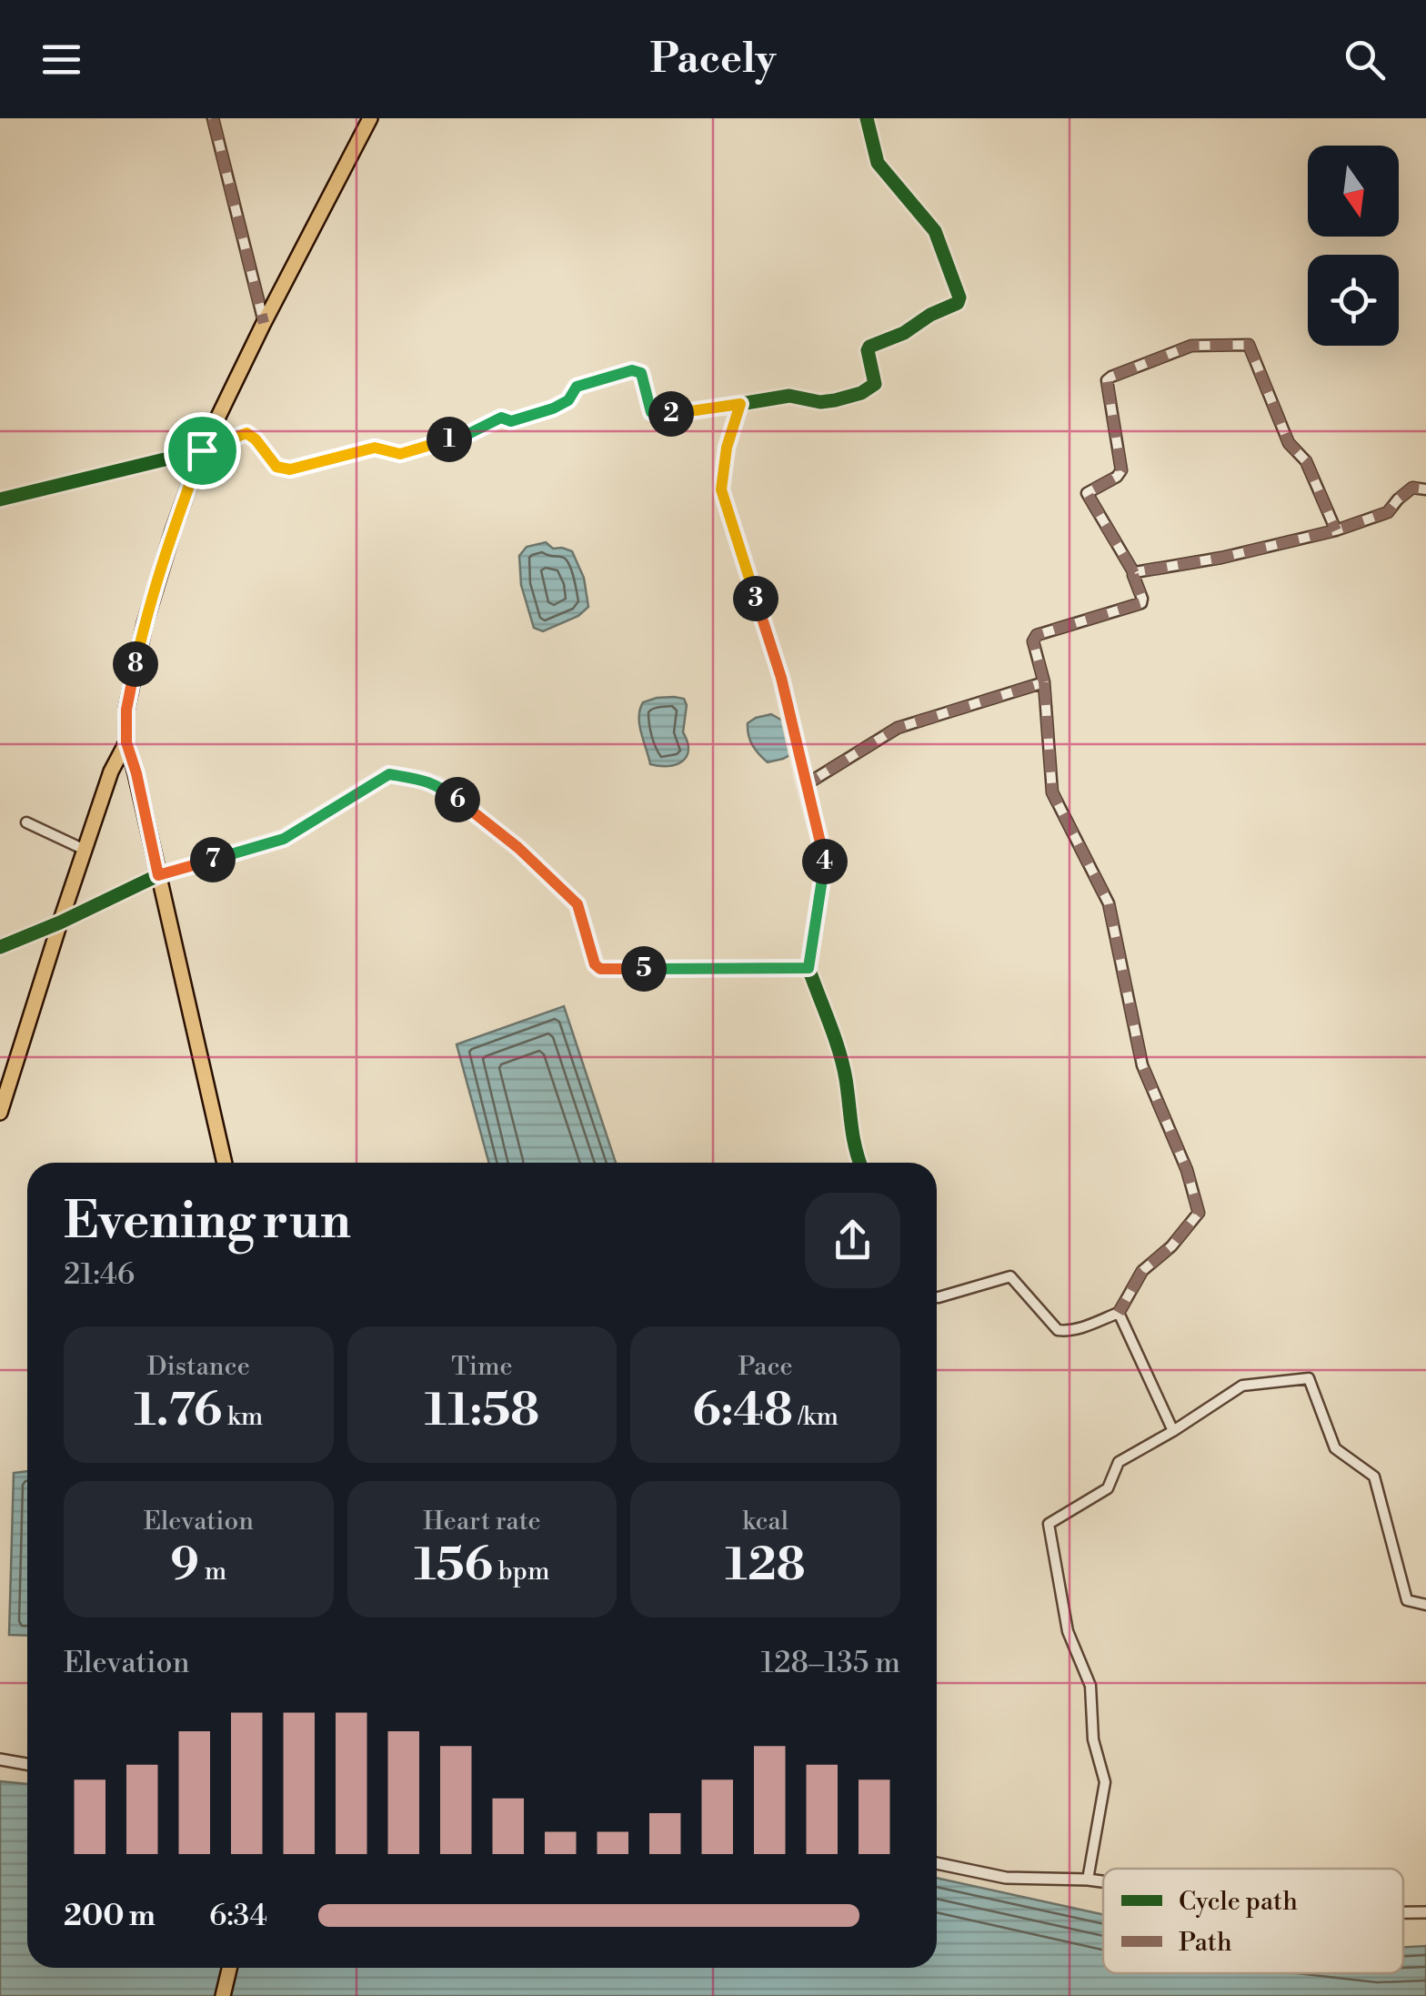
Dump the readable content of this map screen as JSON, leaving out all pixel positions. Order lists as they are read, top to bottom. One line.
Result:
{"legend":["Cycle path","Path"],"north":"bottom","page":{"header":"Pacely","pins":["2","1","3","8","6","7","4","5"],"heading":["Evening run","21:46"],"stats":[["Distance","1.76 km"],["Time","11:58"],["Pace","6:48 /km"],["Elevation","9 m"],["Heart rate","156 bpm"],["kcal","128"]],"chart":["Elevation","128–135 m"],"list":[{"name":"200 m","note":"6:34"}]}}
